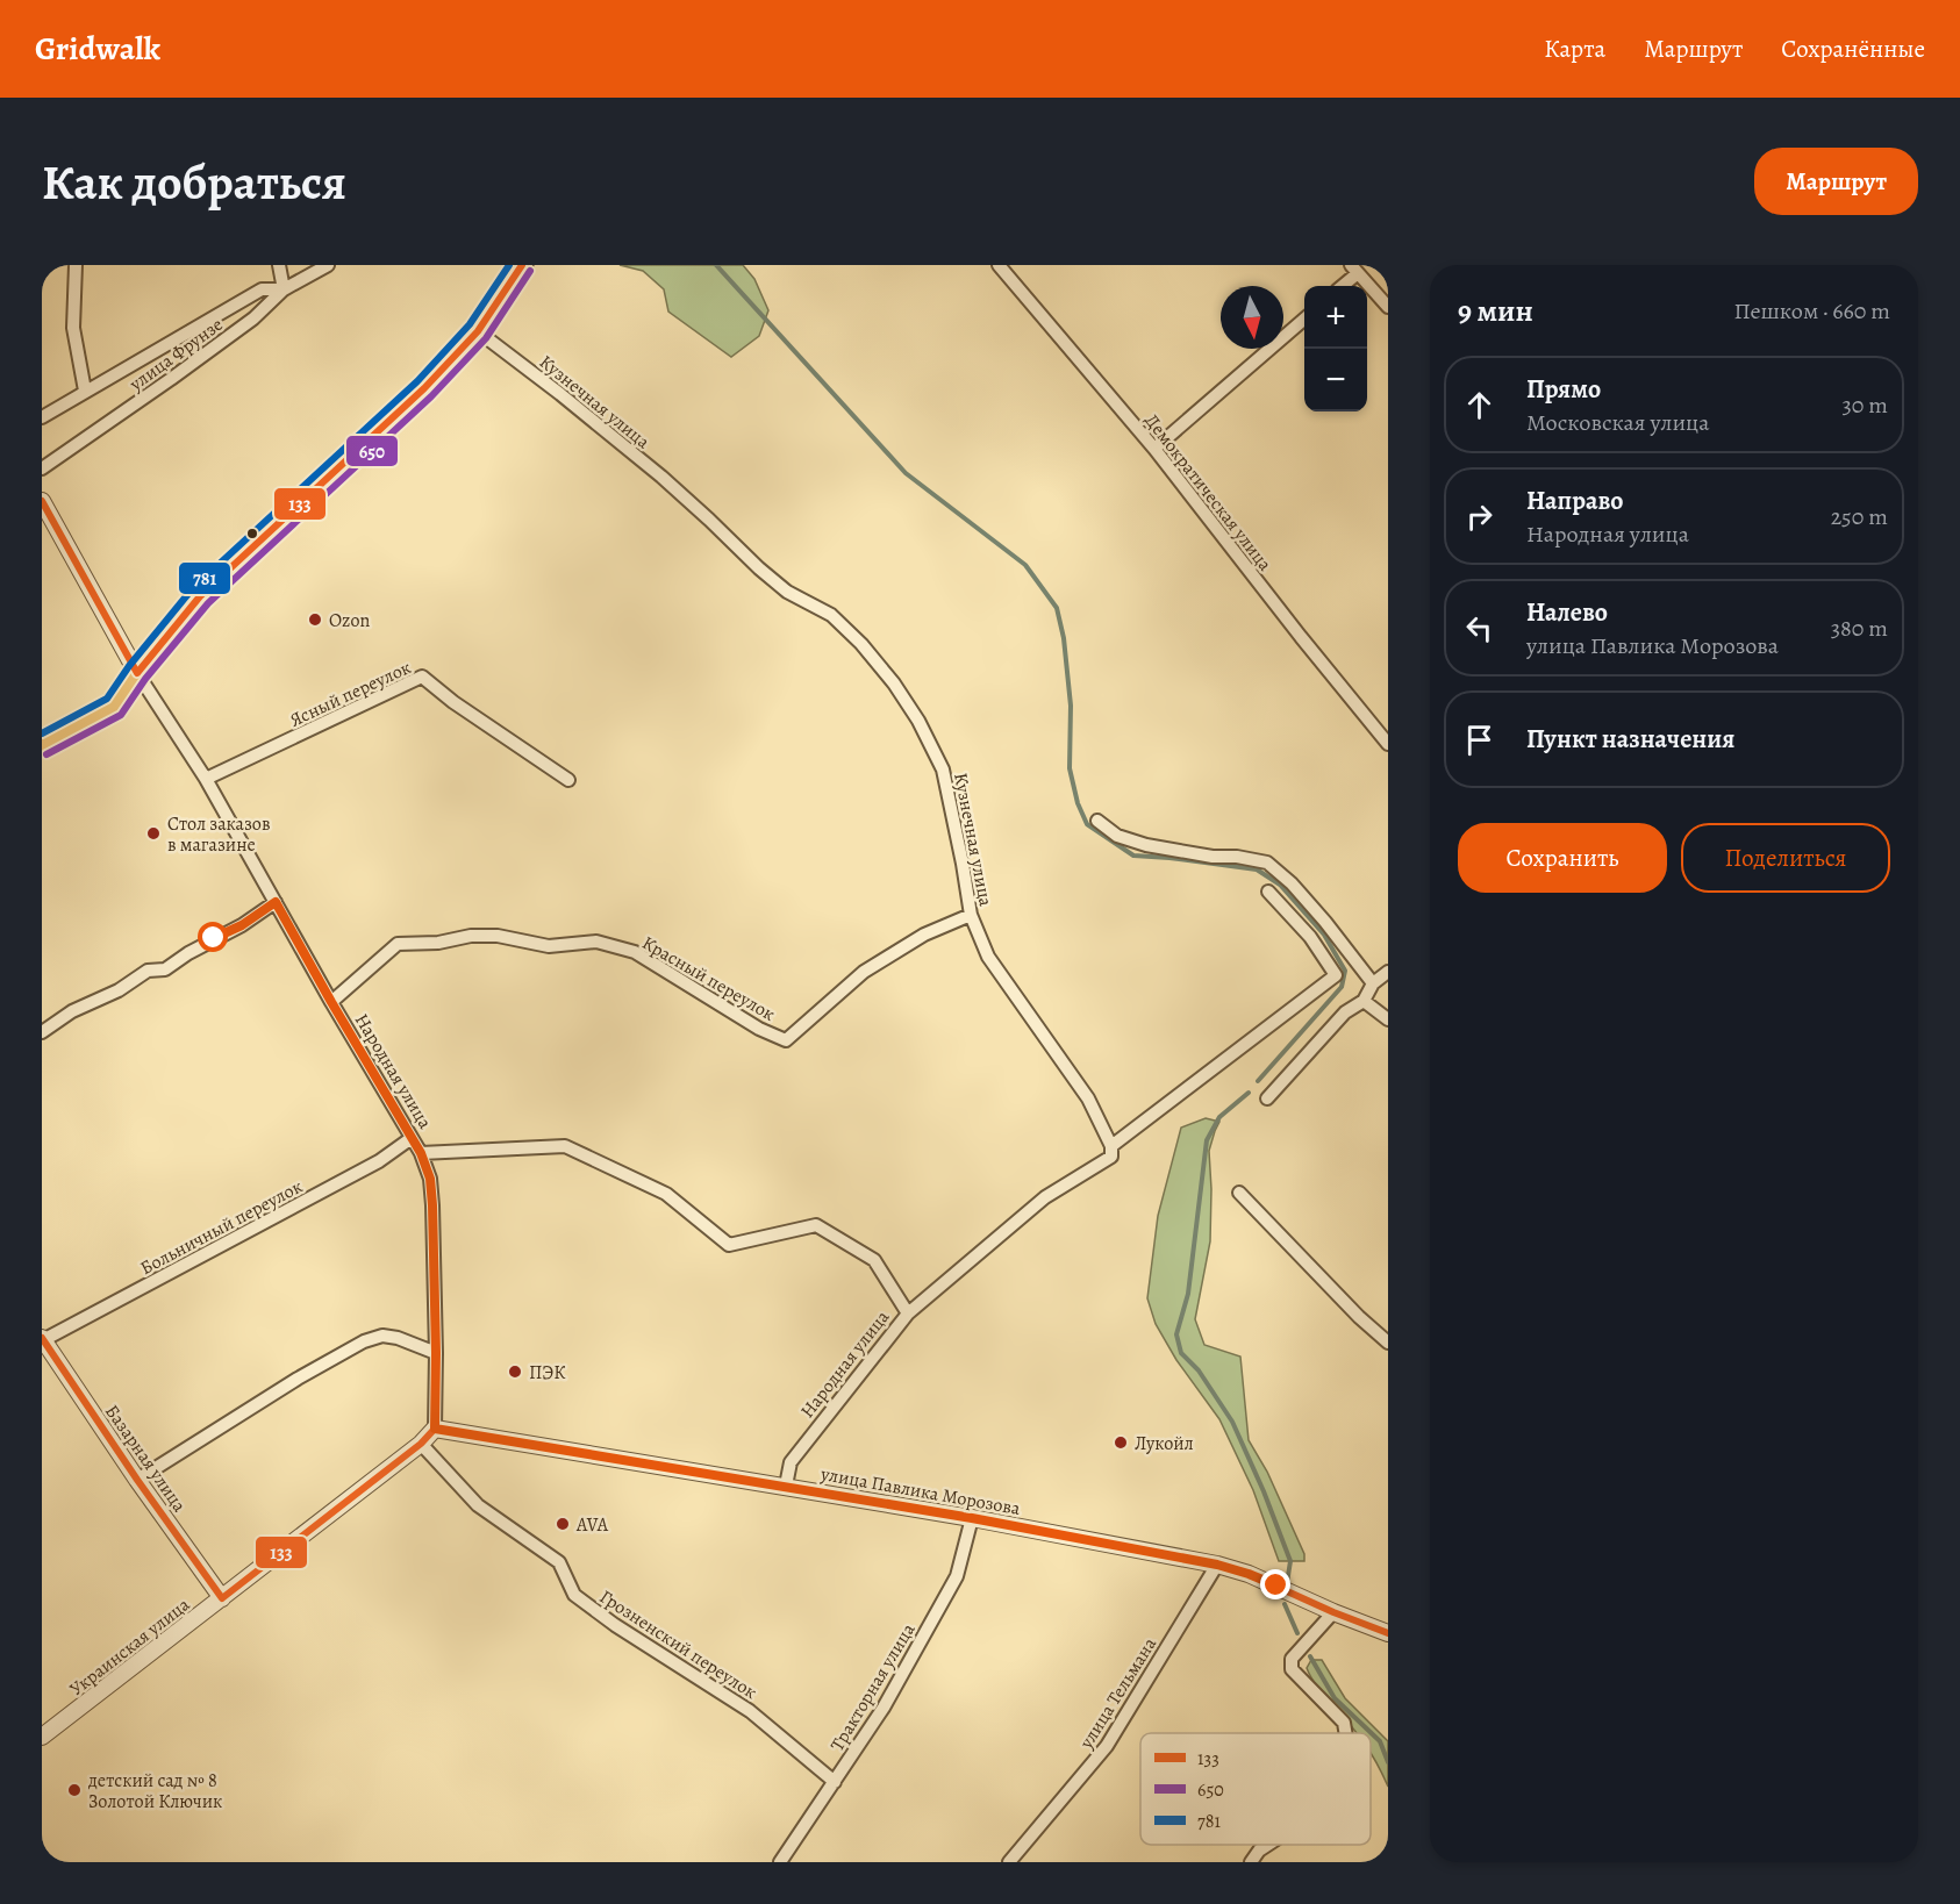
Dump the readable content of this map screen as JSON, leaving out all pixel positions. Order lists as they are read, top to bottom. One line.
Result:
{"streets":{"street":["улица Фрунзе","Кузнечная улица","Демократическая улица","Ясный переулок","Красный переулок","Народная улица","Больничный переулок","Базарная улица","улица Павлика Морозова","Грозненский переулок","Украинская улица","Тракторная улица","улица Тельмана"]},"crossings":[["Кузнечная улица","Красный переулок"],["Ясный переулок","Народная улица"],["Красный переулок","Народная улица"],["Народная улица","Больничный переулок"],["Народная улица","улица Павлика Морозова"],["Народная улица","Украинская улица"],["Больничный переулок","Базарная улица"],["Базарная улица","Украинская улица"],["улица Павлика Морозова","Украинская улица"],["улица Павлика Морозова","Тракторная улица"],["улица Павлика Морозова","улица Тельмана"],["Грозненский переулок","Украинская улица"],["Грозненский переулок","Тракторная улица"]],"places":["Ozon","Стол заказов в магазине","ПЭК","Лукойл","AVA","детский сад № 8 Золотой Ключик"],"lines":["transit line 133","transit line 781","transit line 650"],"legend":["133","650","781"],"north":"bottom","page":{"header":"Gridwalk","nav":["Карта","Маршрут","Сохранённые"],"buttons":["Маршрут",["Сохранить","Поделиться"]],"title":"Как добраться","heading":["9 мин","Пешком · 660 m"],"map_buttons":["+","−"],"list":[["Прямо","Московская улица","30 m"],["Направо","Народная улица","250 m"],["Налево","улица Павлика Морозова","380 m"],"Пункт назначения"]}}
